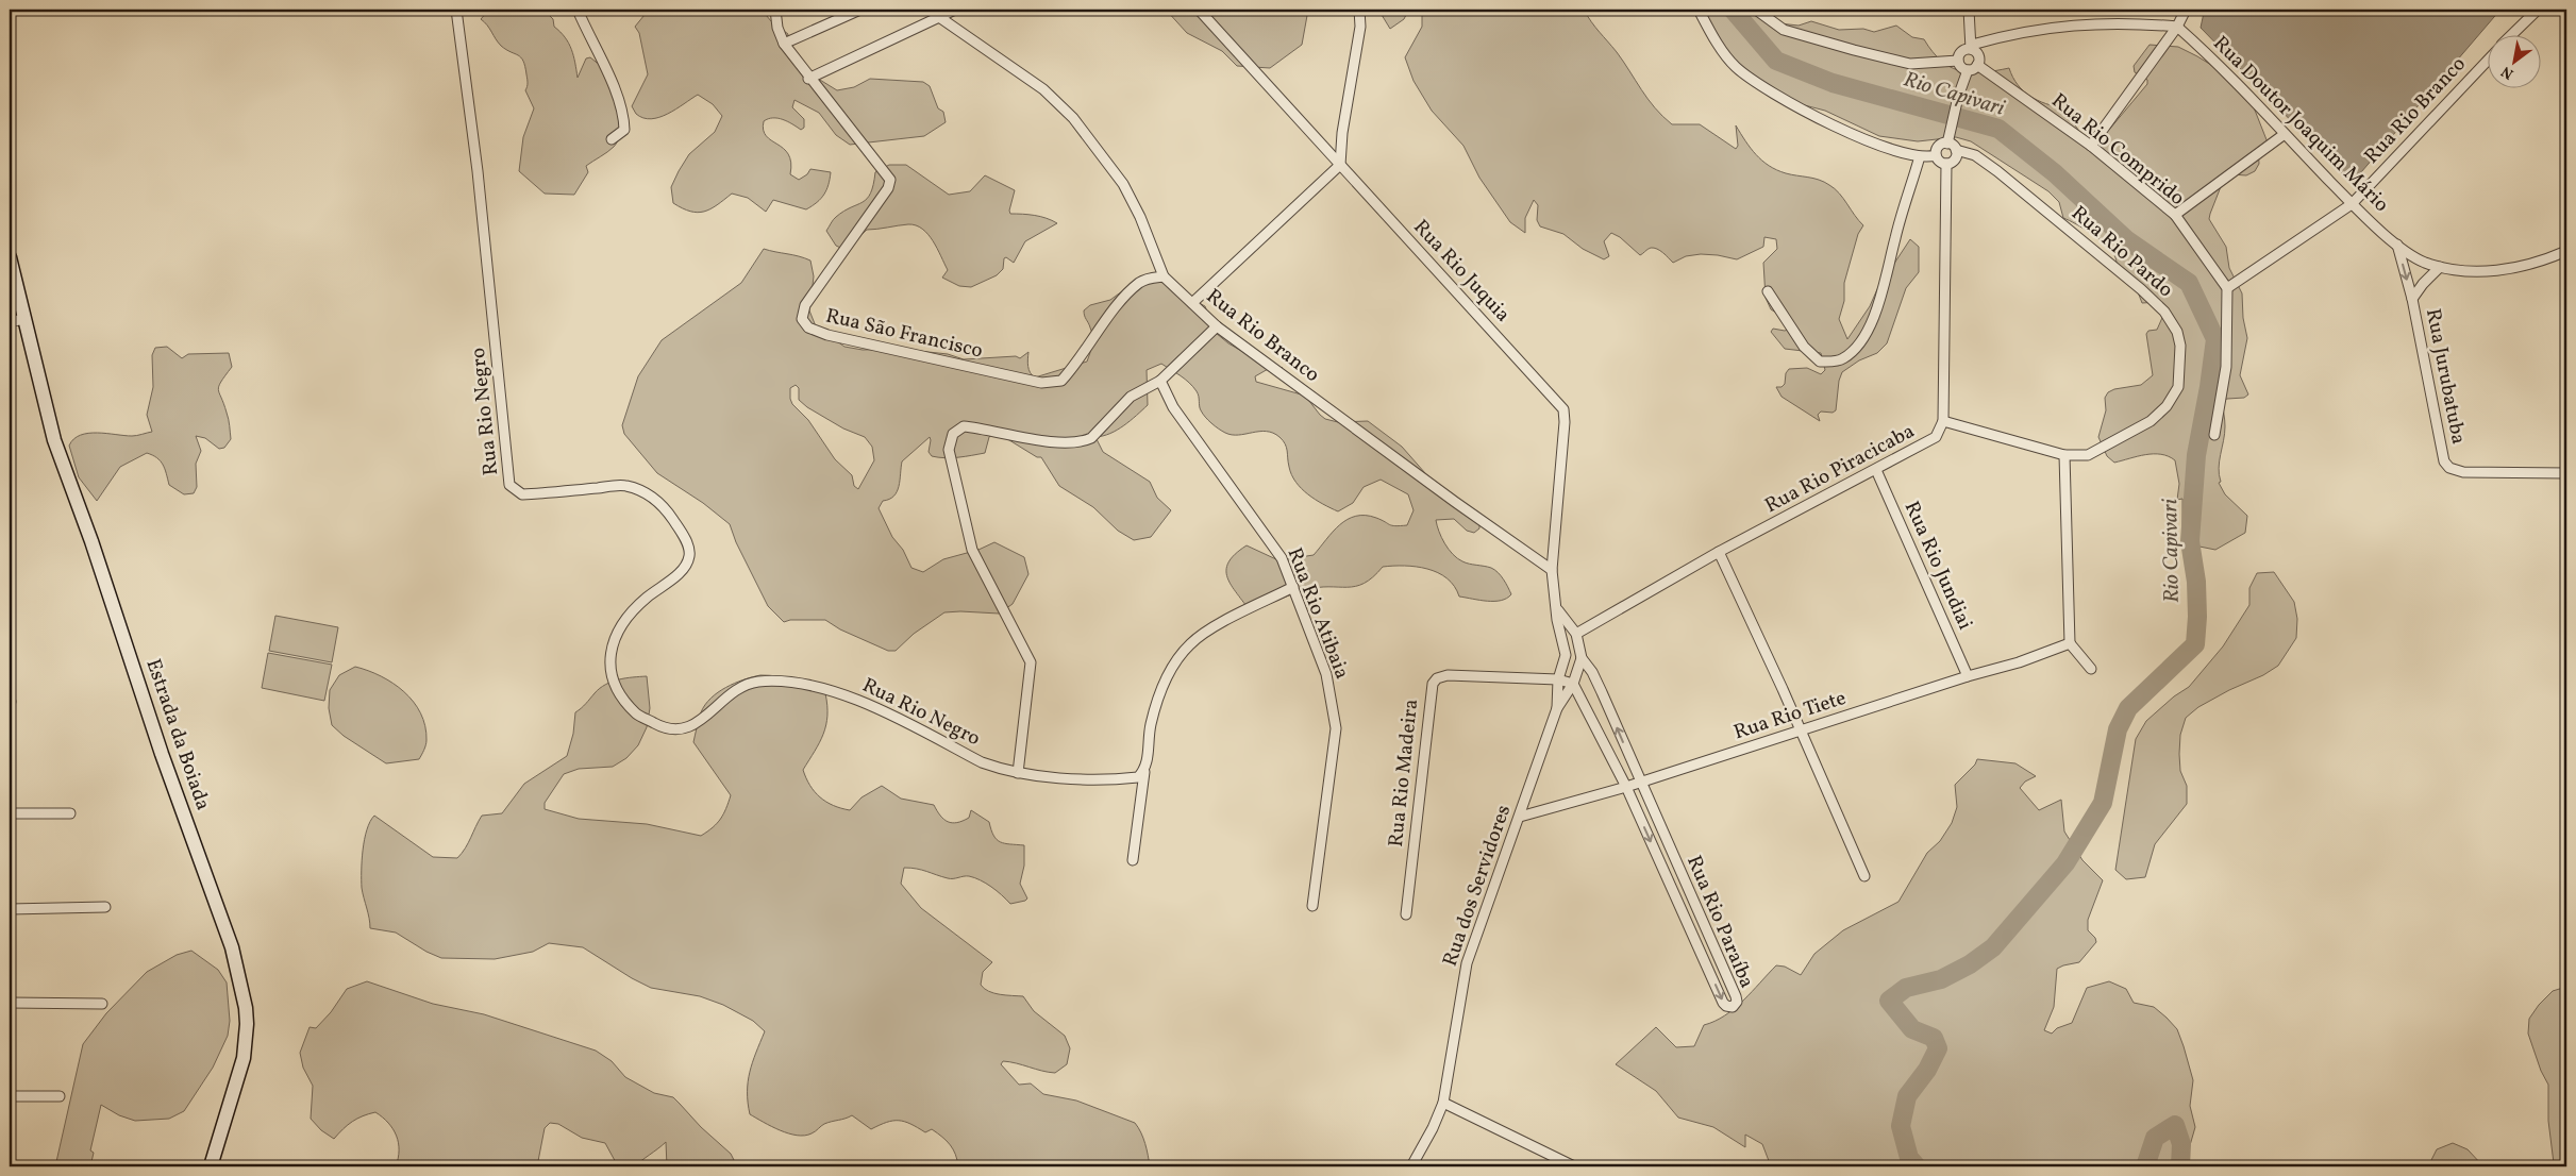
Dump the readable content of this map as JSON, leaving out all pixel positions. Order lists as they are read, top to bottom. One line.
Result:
{"streets":{"main road":["Estrada da Boiada"],"street":["Rua Rio Branco","Rua Doutor Joaquim Mário","Rua Rio Comprido","Rua Rio Pardo","Rua Rio Juquia","Rua São Francisco","Rua Jurubatuba","Rua Rio Negro","Rua Rio Piracicaba","Rua Rio Jundiai","Rua Rio Atibaia","Rua Rio Tiete","Rua Rio Madeira","Rua dos Servidores","Rua Rio Paraíba"]},"crossings":[["Rua Rio Branco","Rua Doutor Joaquim Mário"],["Rua Rio Branco","Rua Rio Comprido"],["Rua Rio Branco","Rua Rio Juquia"],["Rua Rio Branco","Rua São Francisco"],["Rua Doutor Joaquim Mário","Rua Jurubatuba"],["Rua Rio Pardo","Rua Rio Piracicaba"],["Rua Rio Juquia","Rua dos Servidores"],["Rua Rio Piracicaba","Rua Rio Jundiai"],["Rua Rio Piracicaba","Rua Rio Paraíba"],["Rua Rio Jundiai","Rua Rio Tiete"],["Rua Rio Tiete","Rua dos Servidores"],["Rua Rio Tiete","Rua Rio Paraíba"],["Rua Rio Madeira","Rua dos Servidores"],["Rua Rio Madeira","Rua Rio Paraíba"],["Rua dos Servidores","Rua Rio Paraíba"]],"water":["Rio Capivari"],"north":"bottom left"}
